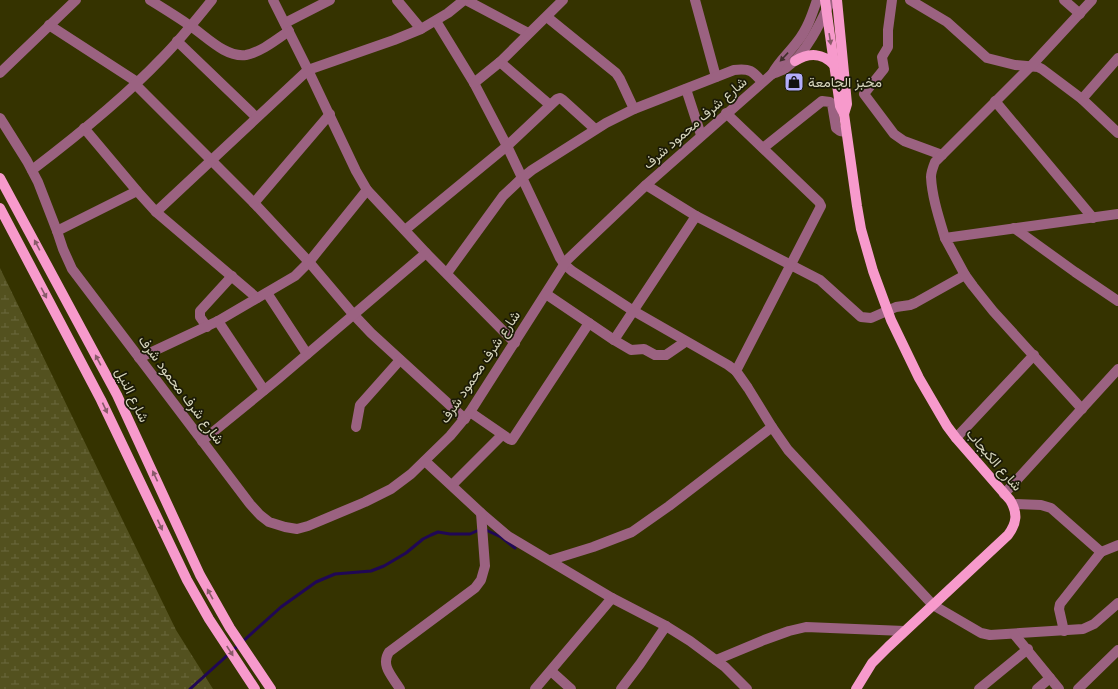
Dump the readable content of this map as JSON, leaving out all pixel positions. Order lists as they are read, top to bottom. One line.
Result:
{"streets":{"main road":["شارع النيل","شارع الكبجاب"],"street":["شارع شرف محمود شرف"]},"places":{"shop":["مخبز الجامعة"]}}
